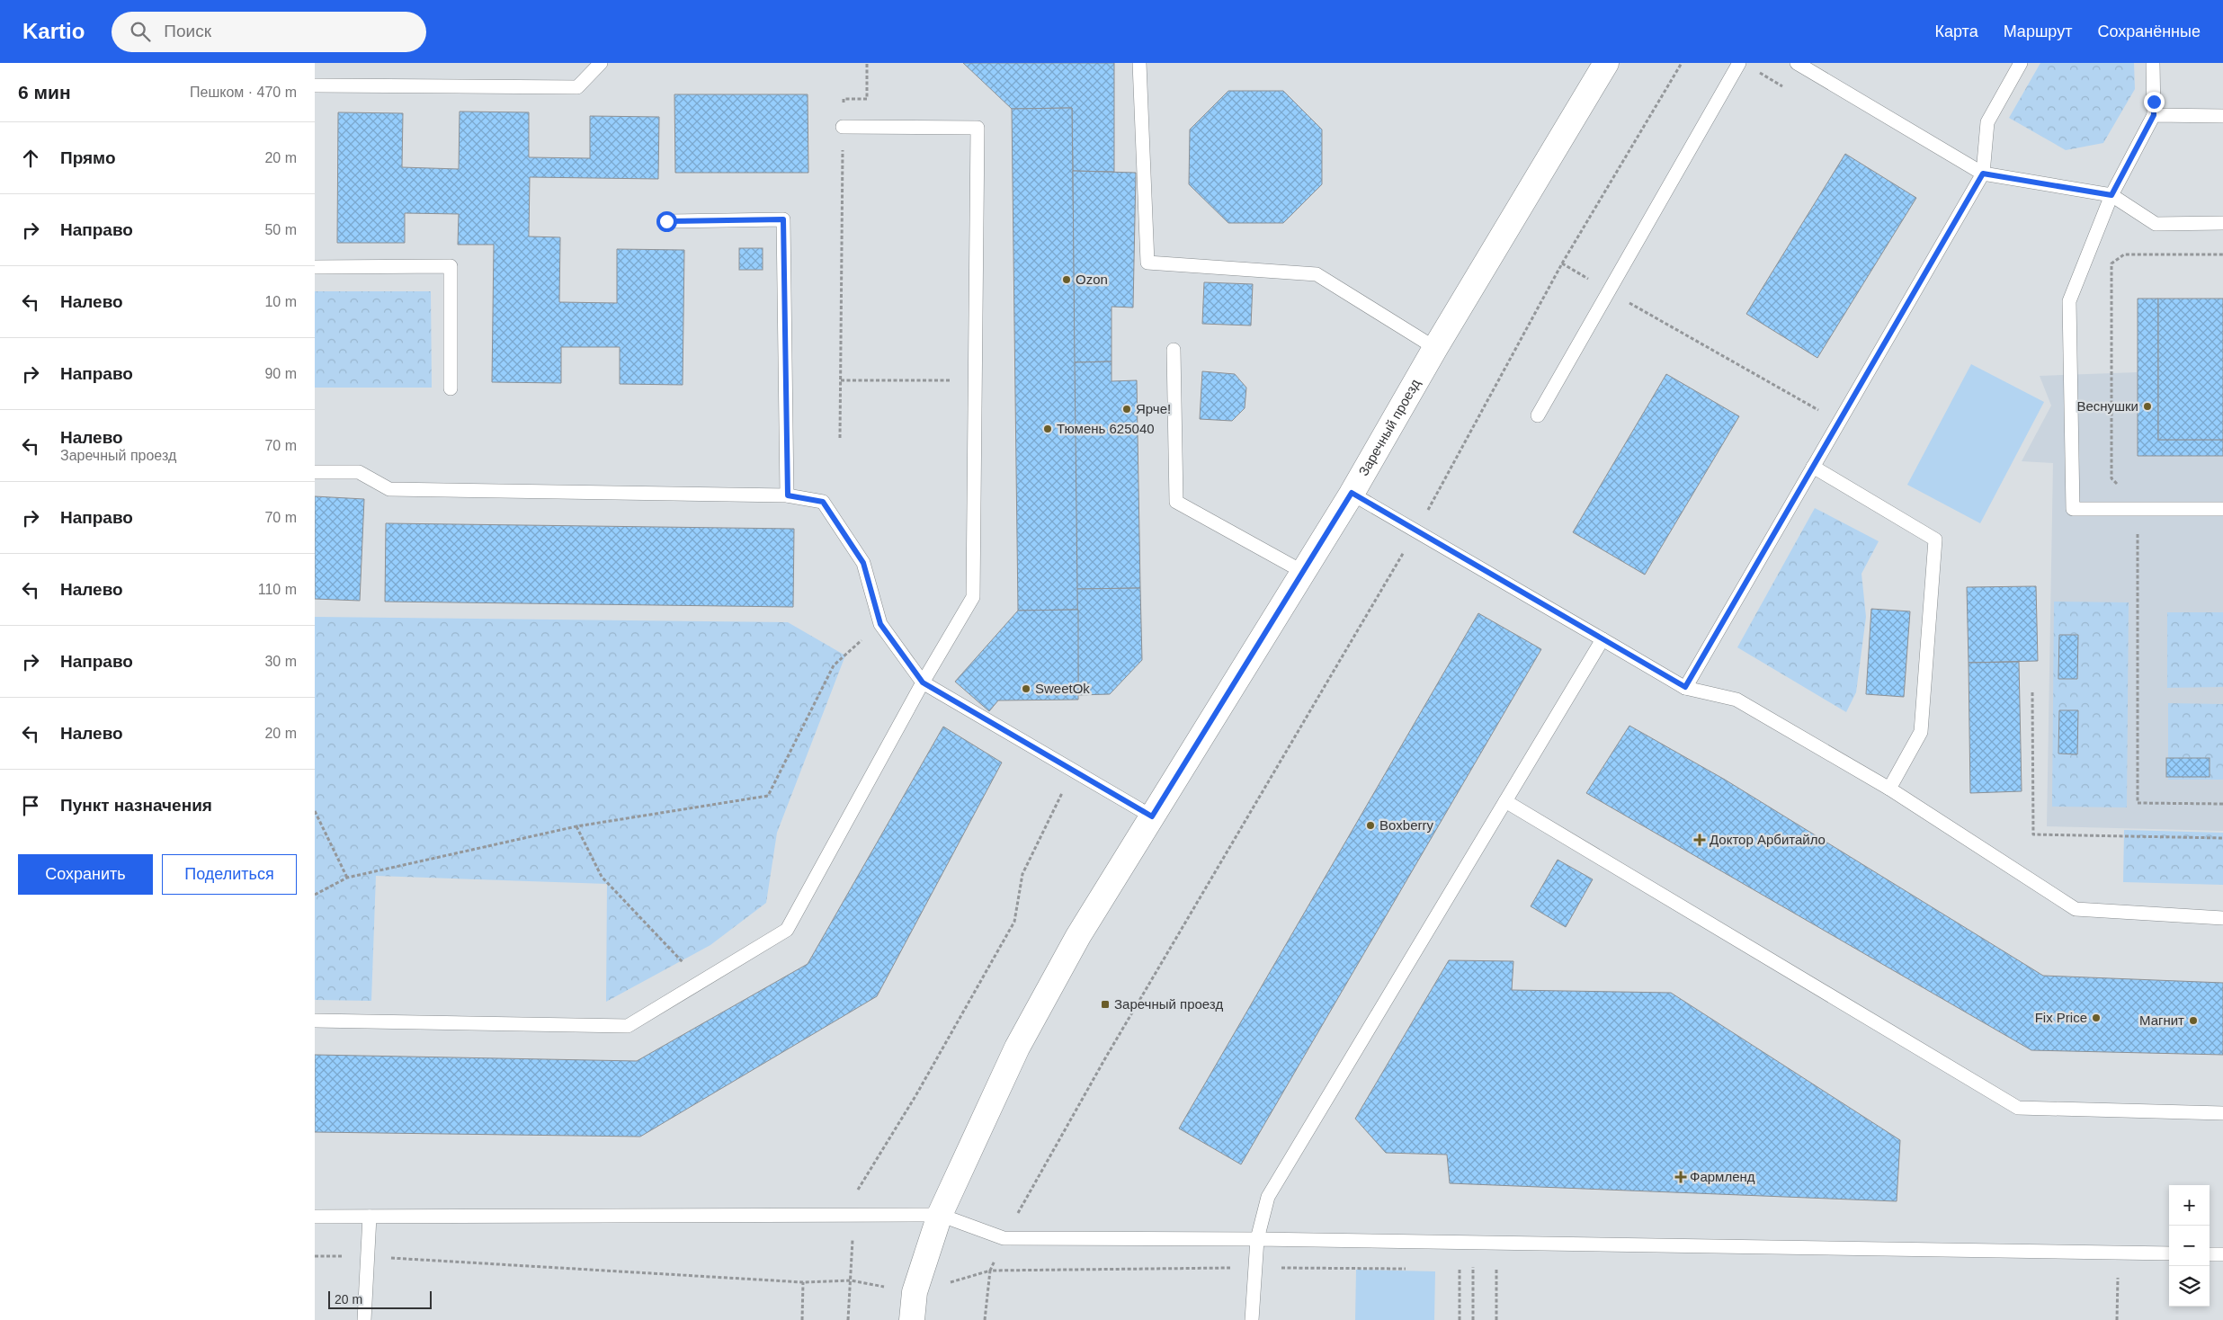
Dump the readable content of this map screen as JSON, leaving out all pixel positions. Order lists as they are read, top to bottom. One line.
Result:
{"streets":{"street":["Заречный проезд"]},"places":{"other":["Ozon","Веснушки","Ярче!","Тюмень 625040","SweetOk","Boxberry","Fix Price","Магнит"],"health":["Доктор Арбитайло","Фармленд"],"transit":["Заречный проезд"]},"scale_bar":"20 m","page":{"header":"Kartio","search":"Поиск","nav":["Карта","Маршрут","Сохранённые"],"heading":["6 мин","Пешком · 470 m"],"list":[["Прямо","20 m"],["Направо","50 m"],["Налево","10 m"],["Направо","90 m"],["Налево","Заречный проезд","70 m"],["Направо","70 m"],["Налево","110 m"],["Направо","30 m"],["Налево","20 m"],"Пункт назначения"],"buttons":["Сохранить","Поделиться"],"map_buttons":["+","−"],"scale":"20 m"}}
